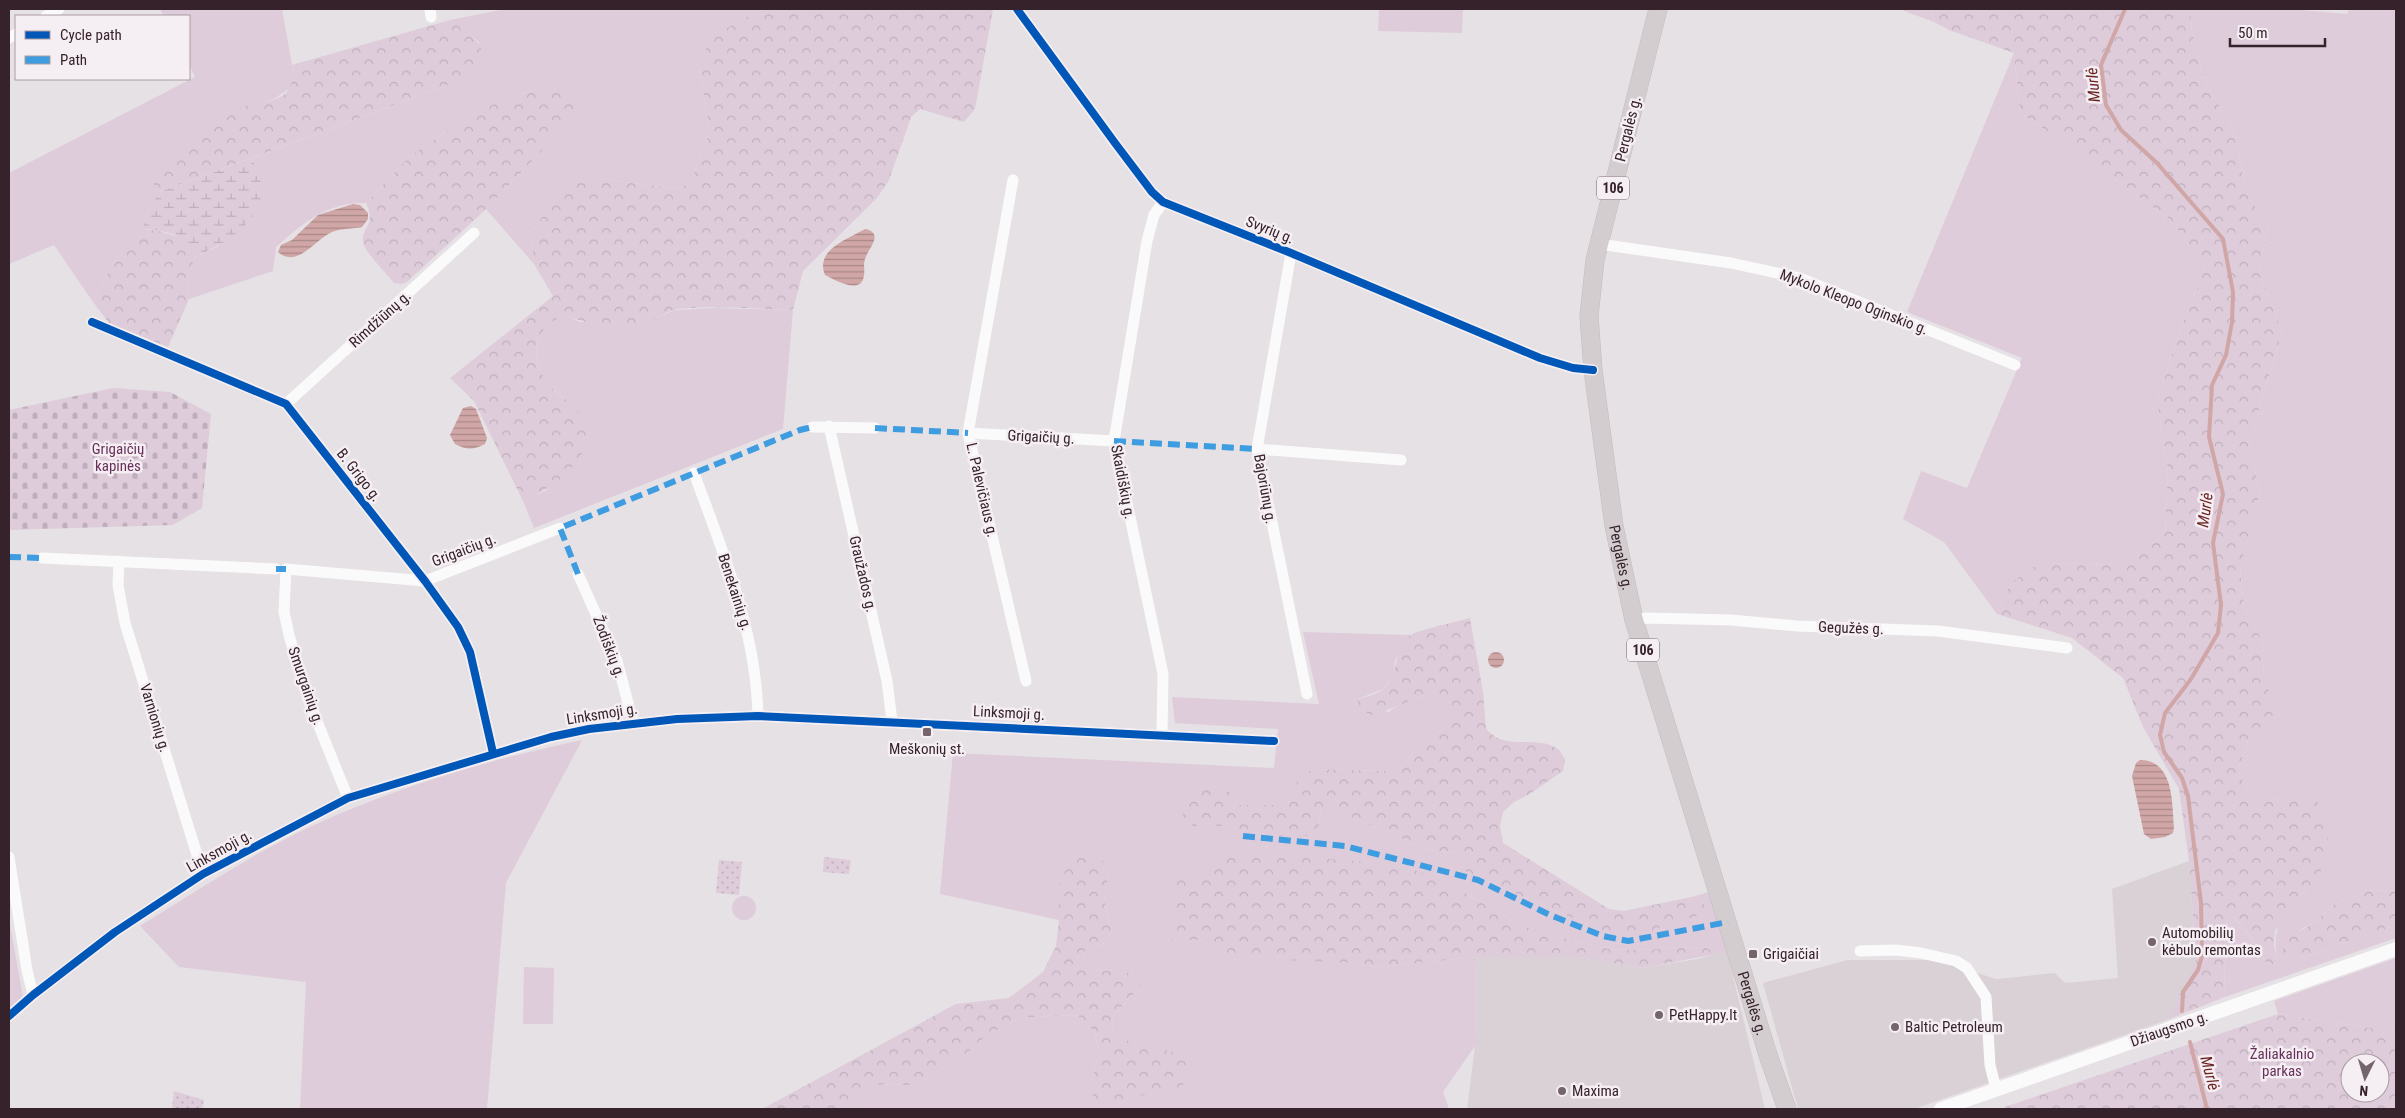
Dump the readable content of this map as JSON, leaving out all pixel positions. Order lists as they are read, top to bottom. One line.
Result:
{"streets":{"main road":["Pergalės g.","106"],"street":["Svyrių g.","Mykolo Kleopo Oginskio g.","Rimdžiūnų g.","Grigaičių g.","B. Grigo g.","Skaidiškių g.","Bajoriūnų g.","L. Palevičiaus g.","Graužados g.","Benekainių g.","Gegužės g.","Žodiškių g.","Smurgainių g.","Linksmoji g.","Varnionių g.","Džiaugsmo g."]},"crossings":[["Pergalės g.","Svyrių g."],["Pergalės g.","Mykolo Kleopo Oginskio g."],["Pergalės g.","Gegužės g."],["Svyrių g.","Skaidiškių g."],["Svyrių g.","Bajoriūnų g."],["Rimdžiūnų g.","B. Grigo g."],["Grigaičių g.","B. Grigo g."],["Grigaičių g.","Skaidiškių g."],["Grigaičių g.","L. Palevičiaus g."],["Grigaičių g.","Smurgainių g."],["Grigaičių g.","Varnionių g."],["B. Grigo g.","Linksmoji g."],["Skaidiškių g.","Linksmoji g."],["Graužados g.","Linksmoji g."],["Benekainių g.","Linksmoji g."],["Žodiškių g.","Linksmoji g."],["Smurgainių g.","Linksmoji g."],["Linksmoji g.","Varnionių g."]],"water":["Murlė"],"parks":["Grigaičių kapinės","Žaliakalnio parkas"],"places":{"transit":["Meškonių st.","Grigaičiai"],"other":["Automobilių kėbulo remontas","PetHappy.lt","Baltic Petroleum","Maxima"]},"legend":["Cycle path","Path"],"scale_bar":"50 m","north":"bottom"}
